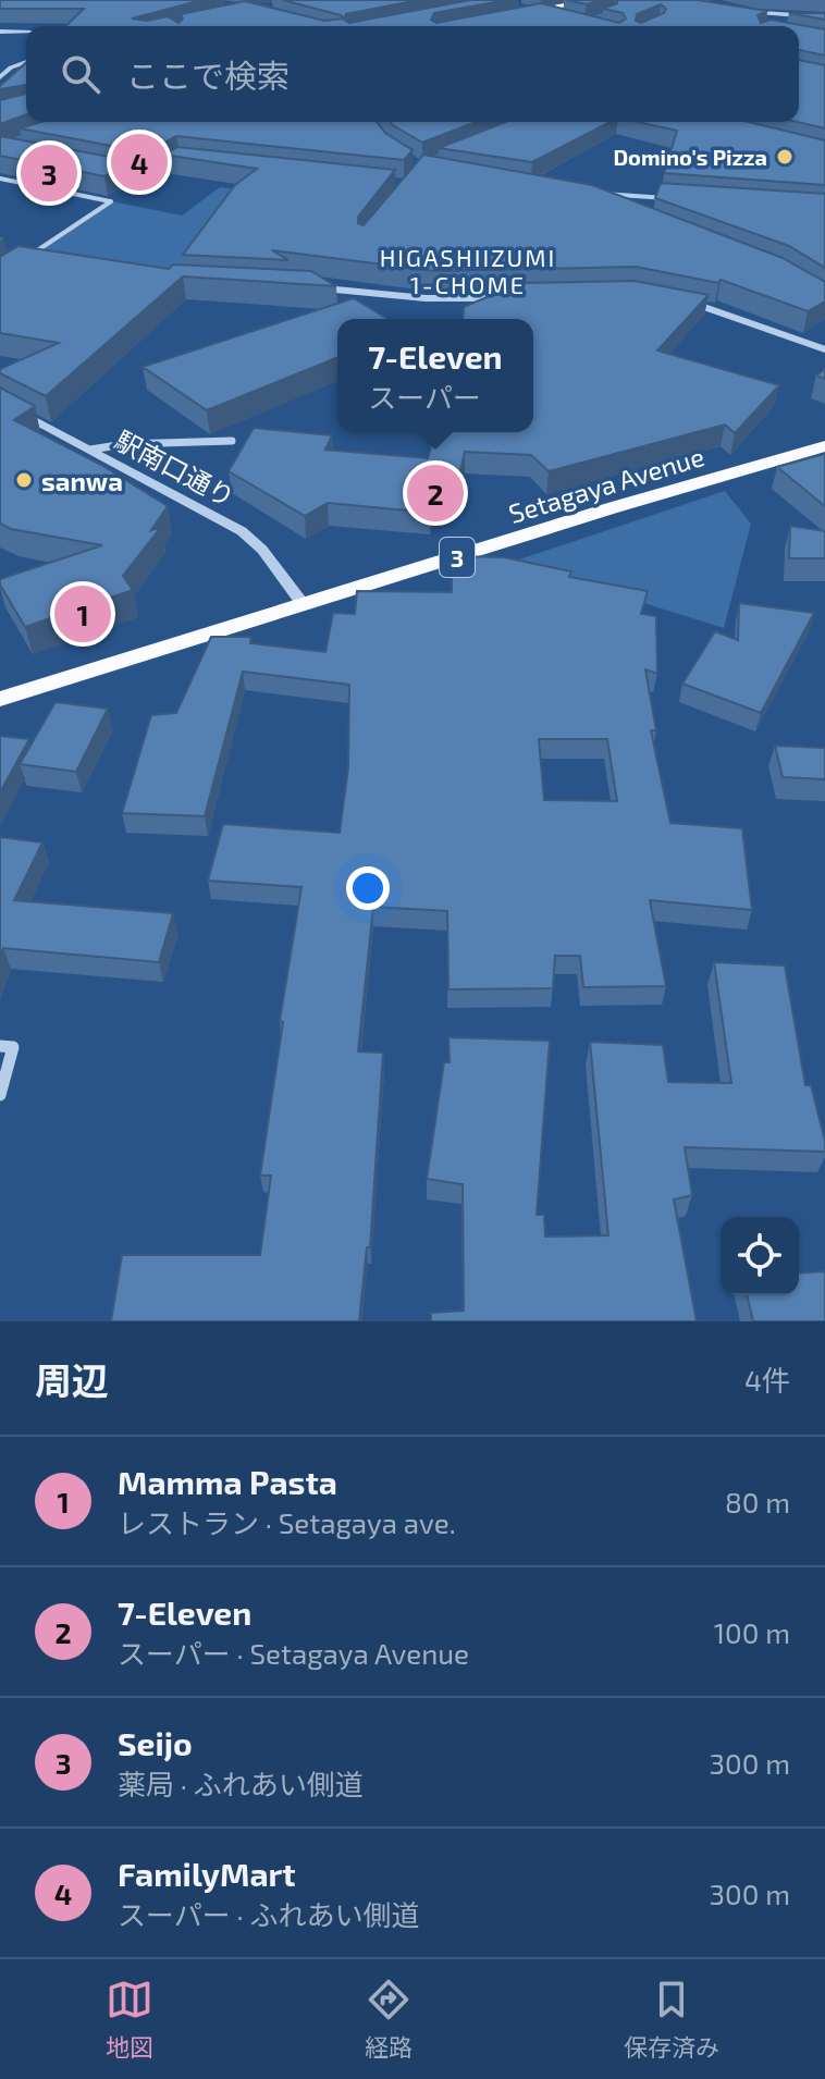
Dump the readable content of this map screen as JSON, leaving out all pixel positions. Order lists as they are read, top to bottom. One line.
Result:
{"streets":{"main road":["Setagaya Avenue","3"],"street":["駅南口通り"]},"crossings":[["駅南口通り","Setagaya Avenue"],["駅南口通り","3"],["Setagaya Avenue","3"]],"districts":["HIGASHIIZUMI 1-CHOME"],"places":["Domino's Pizza","sanwa"],"page":{"search":"ここで検索","pins":["4","3","2","1"],"popup":["7-Eleven","スーパー"],"heading":["周辺","4件"],"list":[{"mark":"1","name":"Mamma Pasta","note":"レストラン · Setagaya ave.","value":"80 m"},{"mark":"2","name":"7-Eleven","note":"スーパー · Setagaya Avenue","value":"100 m"},{"mark":"3","name":"Seijo","note":"薬局 · ふれあい側道","value":"300 m"},{"mark":"4","name":"FamilyMart","note":"スーパー · ふれあい側道","value":"300 m"}],"nav":["地図","経路","保存済み"]}}
